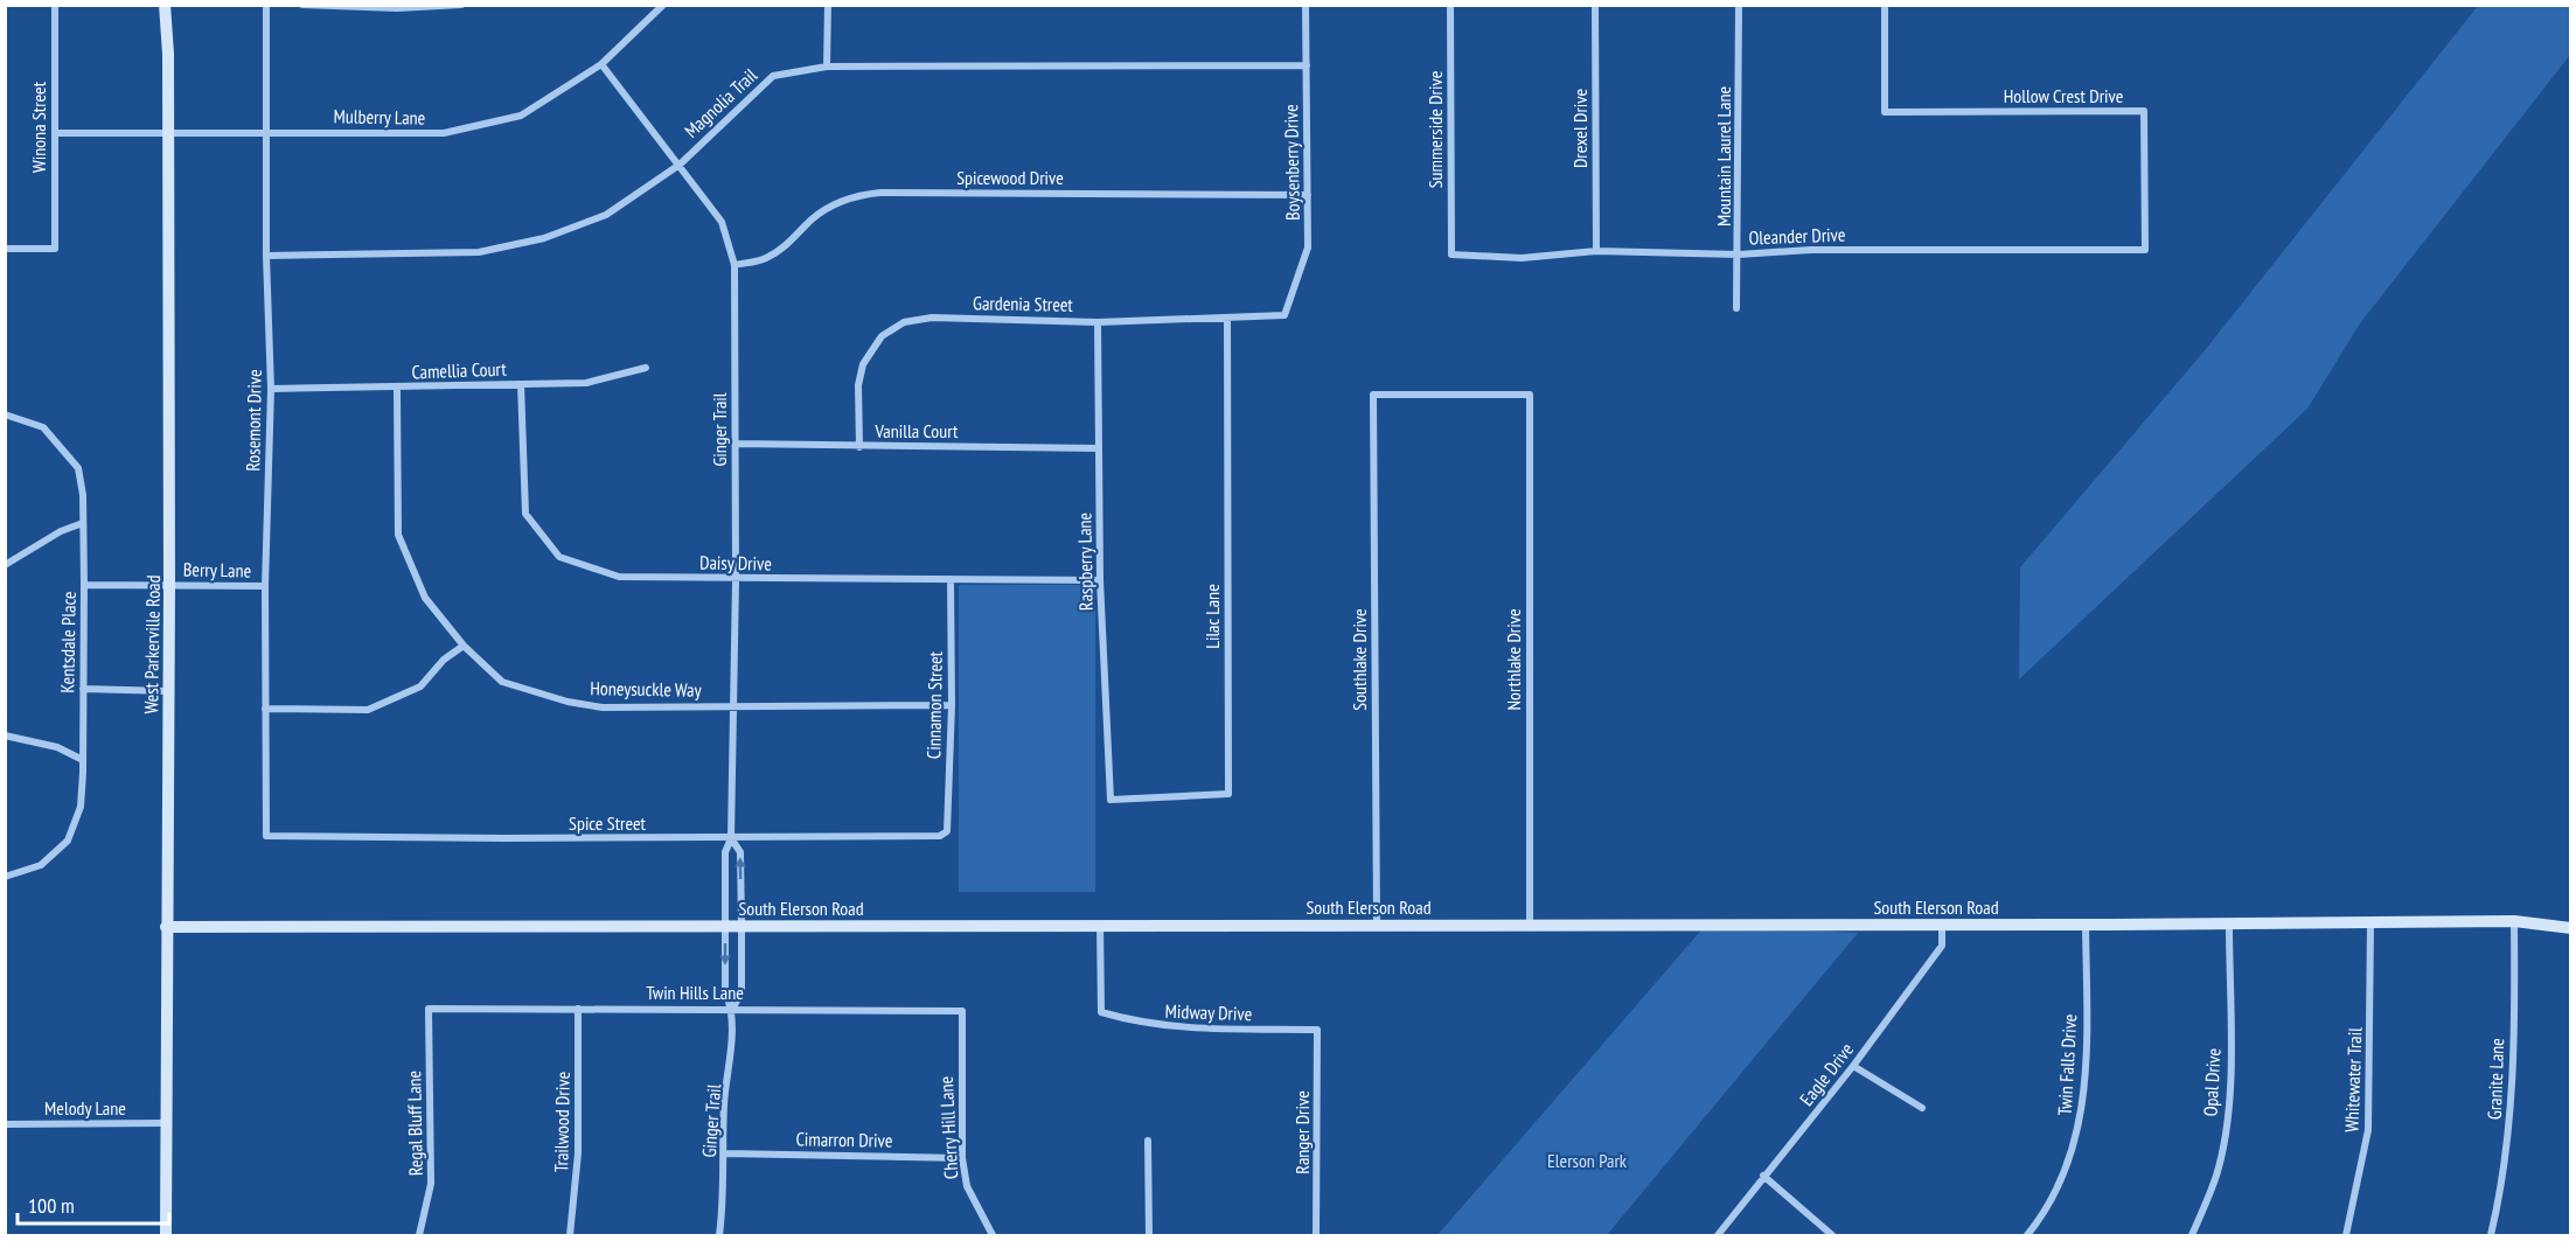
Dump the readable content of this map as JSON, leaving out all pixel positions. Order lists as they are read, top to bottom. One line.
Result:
{"streets":{"street":["Hollow Crest Drive","Magnolia Trail","Mulberry Lane","Winona Street","Drexel Drive","Summerside Drive","Mountain Laurel Lane","Boysenberry Drive","Spicewood Drive","Oleander Drive","Gardenia Street","Camellia Court","Rosemont Drive","Ginger Trail","Vanilla Court","Raspberry Lane","Daisy Drive","Berry Lane","Lilac Lane","Kentsdale Place","West Parkerville Road","Southlake Drive","Northlake Drive","Honeysuckle Way","Cinnamon Street","Spice Street","South Elerson Road","Twin Hills Lane","Midway Drive","Twin Falls Drive","Eagle Drive","Granite Lane","Whitewater Trail","Opal Drive","Melody Lane","Trailwood Drive","Regal Bluff Lane","Cherry Hill Lane","Ranger Drive","Cimarron Drive"]},"crossings":[["Hollow Crest Drive","Oleander Drive"],["Magnolia Trail","Boysenberry Drive"],["Magnolia Trail","Rosemont Drive"],["Magnolia Trail","Ginger Trail"],["Mulberry Lane","Winona Street"],["Mulberry Lane","Rosemont Drive"],["Mulberry Lane","Ginger Trail"],["Mulberry Lane","West Parkerville Road"],["Drexel Drive","Oleander Drive"],["Summerside Drive","Oleander Drive"],["Mountain Laurel Lane","Oleander Drive"],["Boysenberry Drive","Spicewood Drive"],["Boysenberry Drive","Gardenia Street"],["Spicewood Drive","Ginger Trail"],["Gardenia Street","Vanilla Court"],["Gardenia Street","Raspberry Lane"],["Gardenia Street","Lilac Lane"],["Camellia Court","Rosemont Drive"],["Camellia Court","Daisy Drive"],["Camellia Court","Honeysuckle Way"],["Rosemont Drive","Berry Lane"],["Rosemont Drive","Spice Street"],["Ginger Trail","Vanilla Court"],["Ginger Trail","Daisy Drive"],["Ginger Trail","Honeysuckle Way"],["Ginger Trail","Spice Street"],["Ginger Trail","South Elerson Road"],["Ginger Trail","Twin Hills Lane"],["Ginger Trail","Cimarron Drive"],["Vanilla Court","Raspberry Lane"],["Raspberry Lane","Daisy Drive"],["Raspberry Lane","Lilac Lane"],["Daisy Drive","Cinnamon Street"],["Berry Lane","Kentsdale Place"],["Berry Lane","West Parkerville Road"],["West Parkerville Road","South Elerson Road"],["West Parkerville Road","Melody Lane"],["Southlake Drive","Northlake Drive"],["Southlake Drive","South Elerson Road"],["Northlake Drive","South Elerson Road"],["Honeysuckle Way","Cinnamon Street"],["Cinnamon Street","Spice Street"],["South Elerson Road","Midway Drive"],["South Elerson Road","Twin Falls Drive"],["South Elerson Road","Eagle Drive"],["South Elerson Road","Granite Lane"],["South Elerson Road","Whitewater Trail"],["South Elerson Road","Opal Drive"],["Twin Hills Lane","Trailwood Drive"],["Twin Hills Lane","Regal Bluff Lane"],["Twin Hills Lane","Cherry Hill Lane"],["Midway Drive","Ranger Drive"],["Cherry Hill Lane","Cimarron Drive"]],"parks":["Elerson Park"],"scale_bar":"100 m"}
